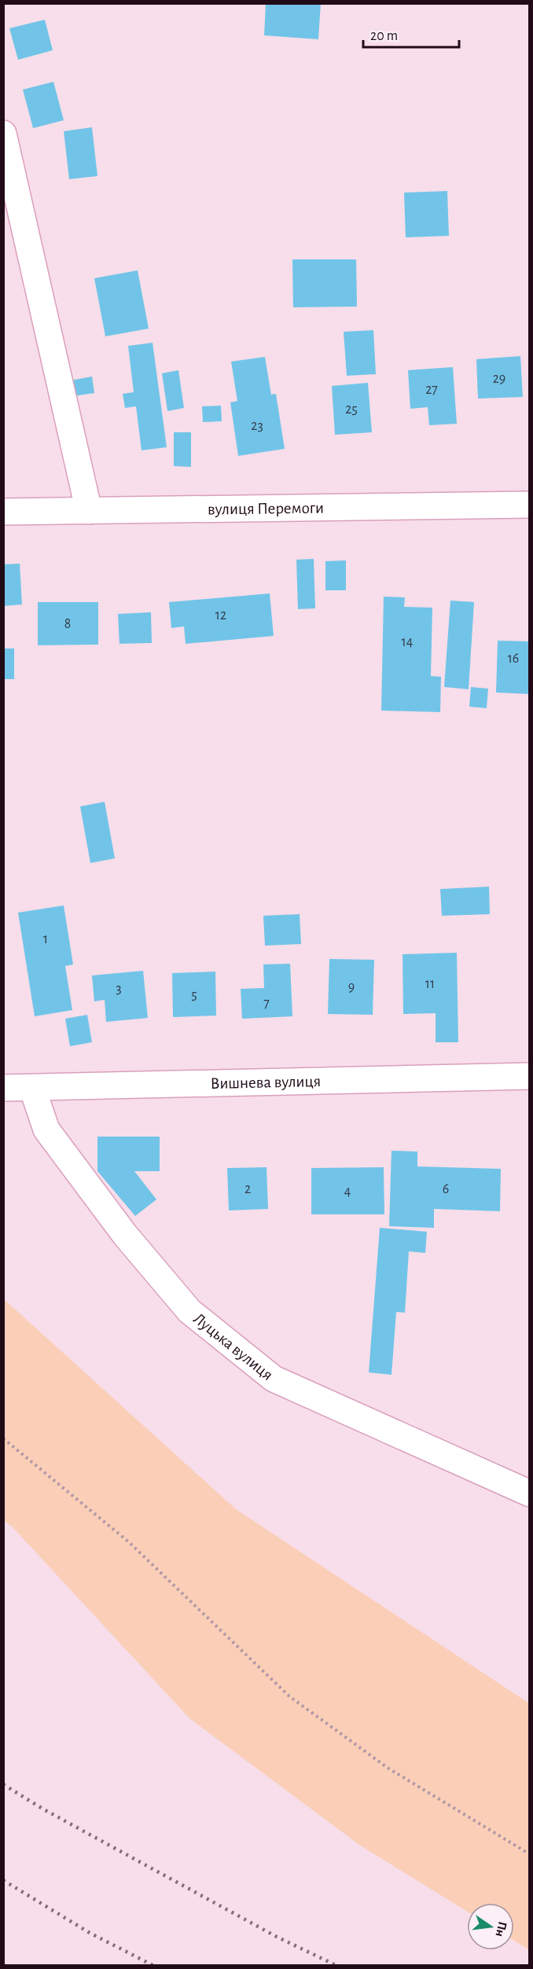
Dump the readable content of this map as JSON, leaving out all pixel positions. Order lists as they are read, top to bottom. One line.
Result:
{"streets":{"street":["вулиця Перемоги","Вишнева вулиця","Луцька вулиця"]},"crossings":[["Вишнева вулиця","Луцька вулиця"]],"house_numbers":["29","27","25","23","12","8","14","16","1","11","9","3","5","7","2","6","4"],"scale_bar":"20 m","north":"right"}
